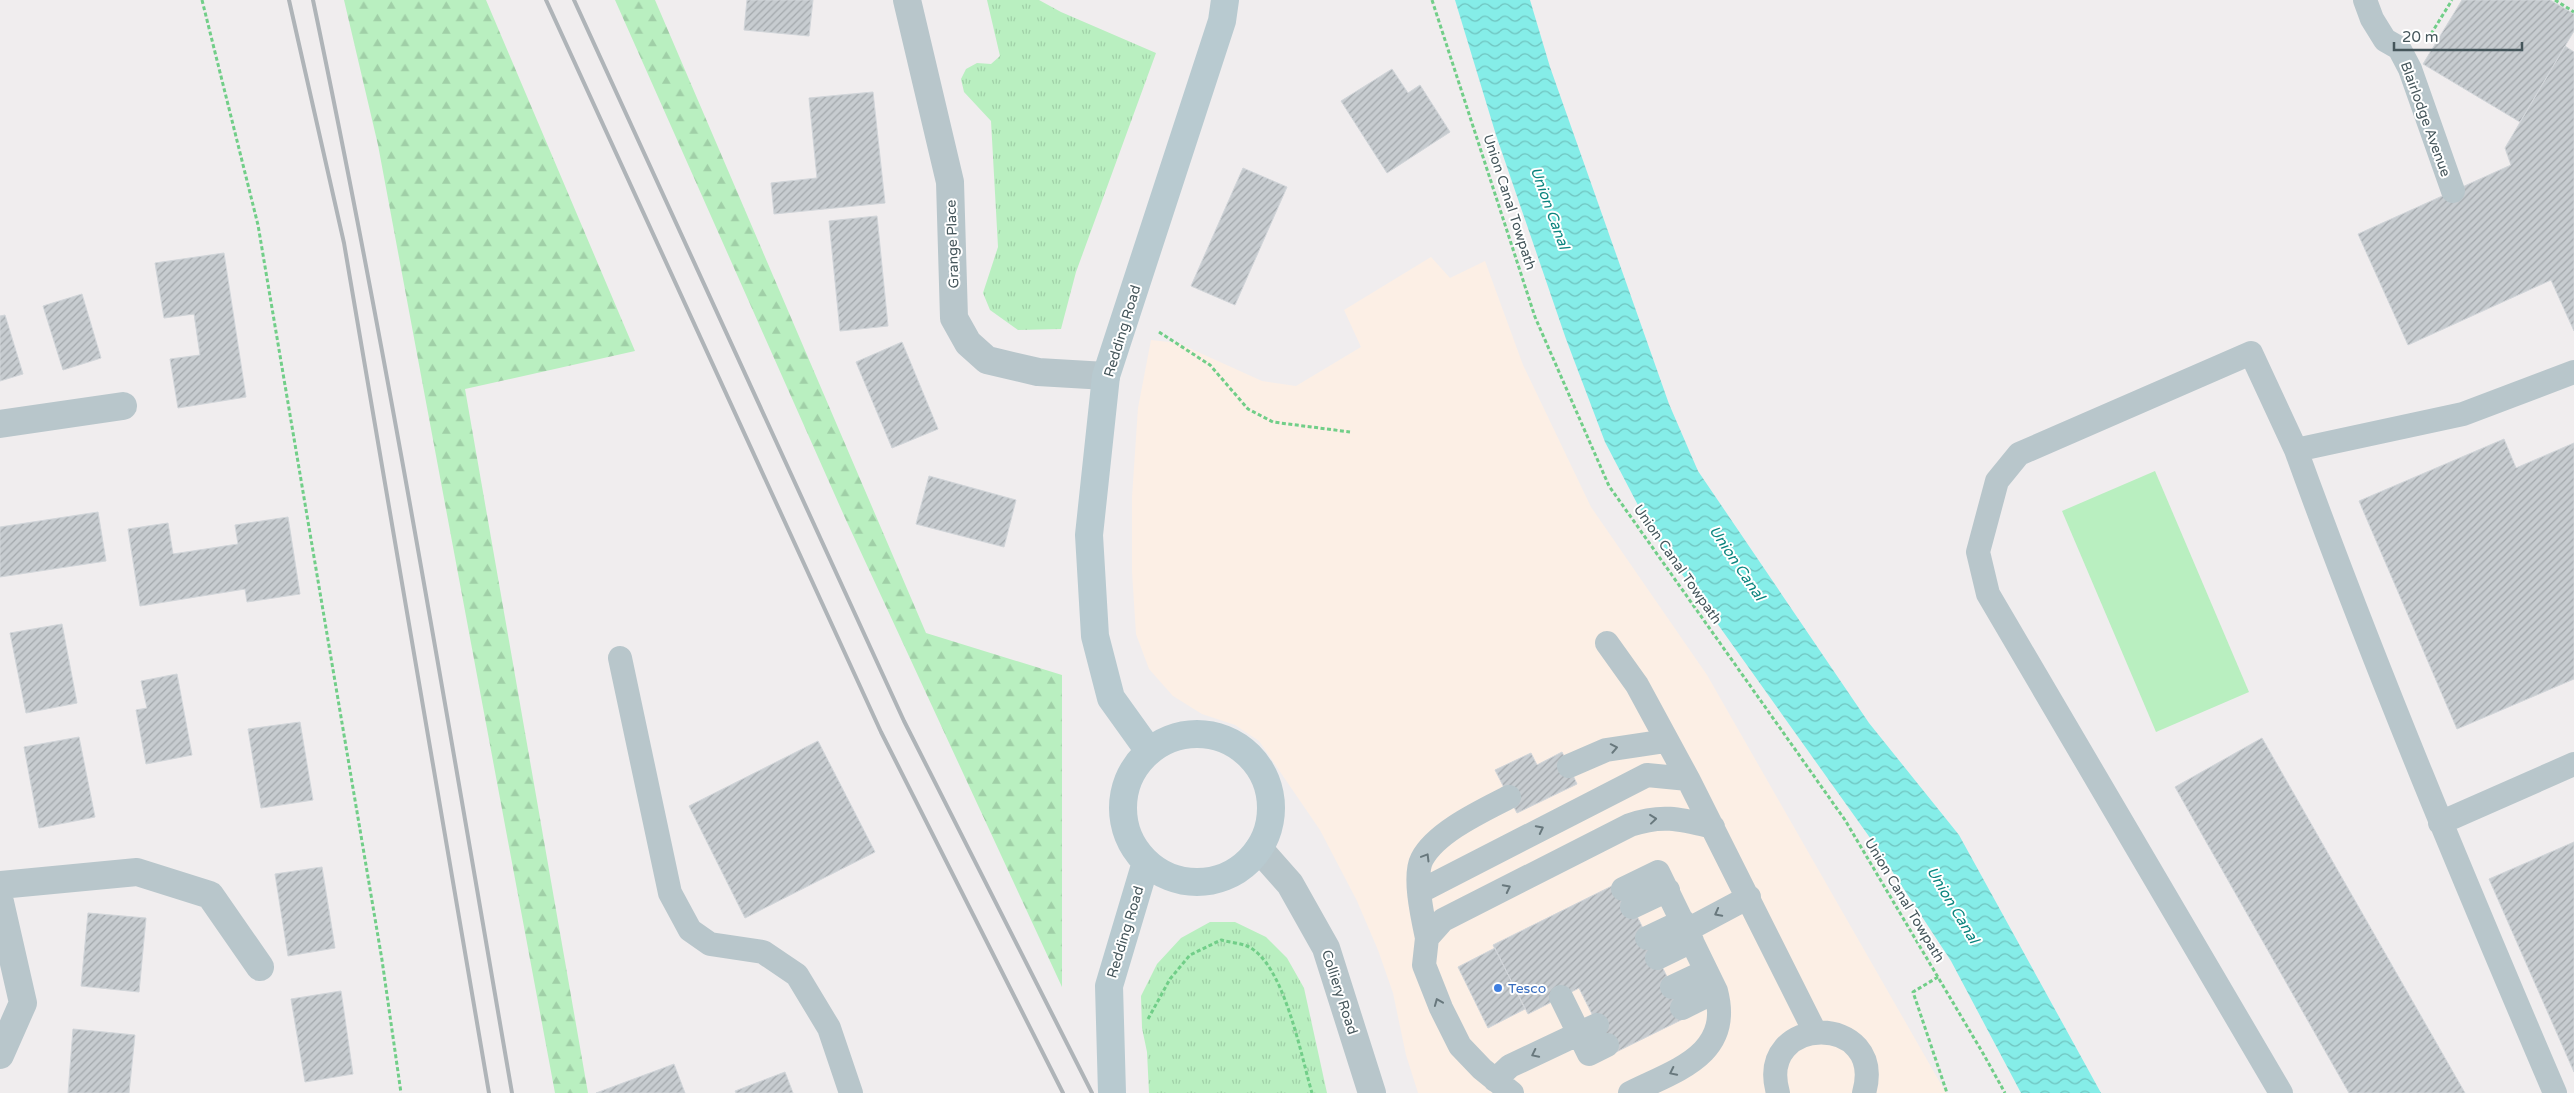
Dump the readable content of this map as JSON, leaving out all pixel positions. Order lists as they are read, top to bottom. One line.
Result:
{"streets":{"main road":["Redding Road"],"street":["Grange Place","Colliery Road"],"lane":["Blairlodge Avenue"],"path":["Union Canal Towpath"]},"crossings":[["Grange Place","Redding Road"],["Redding Road","Colliery Road"]],"water":["Union Canal"],"places":["Tesco"],"scale_bar":"20 m"}
